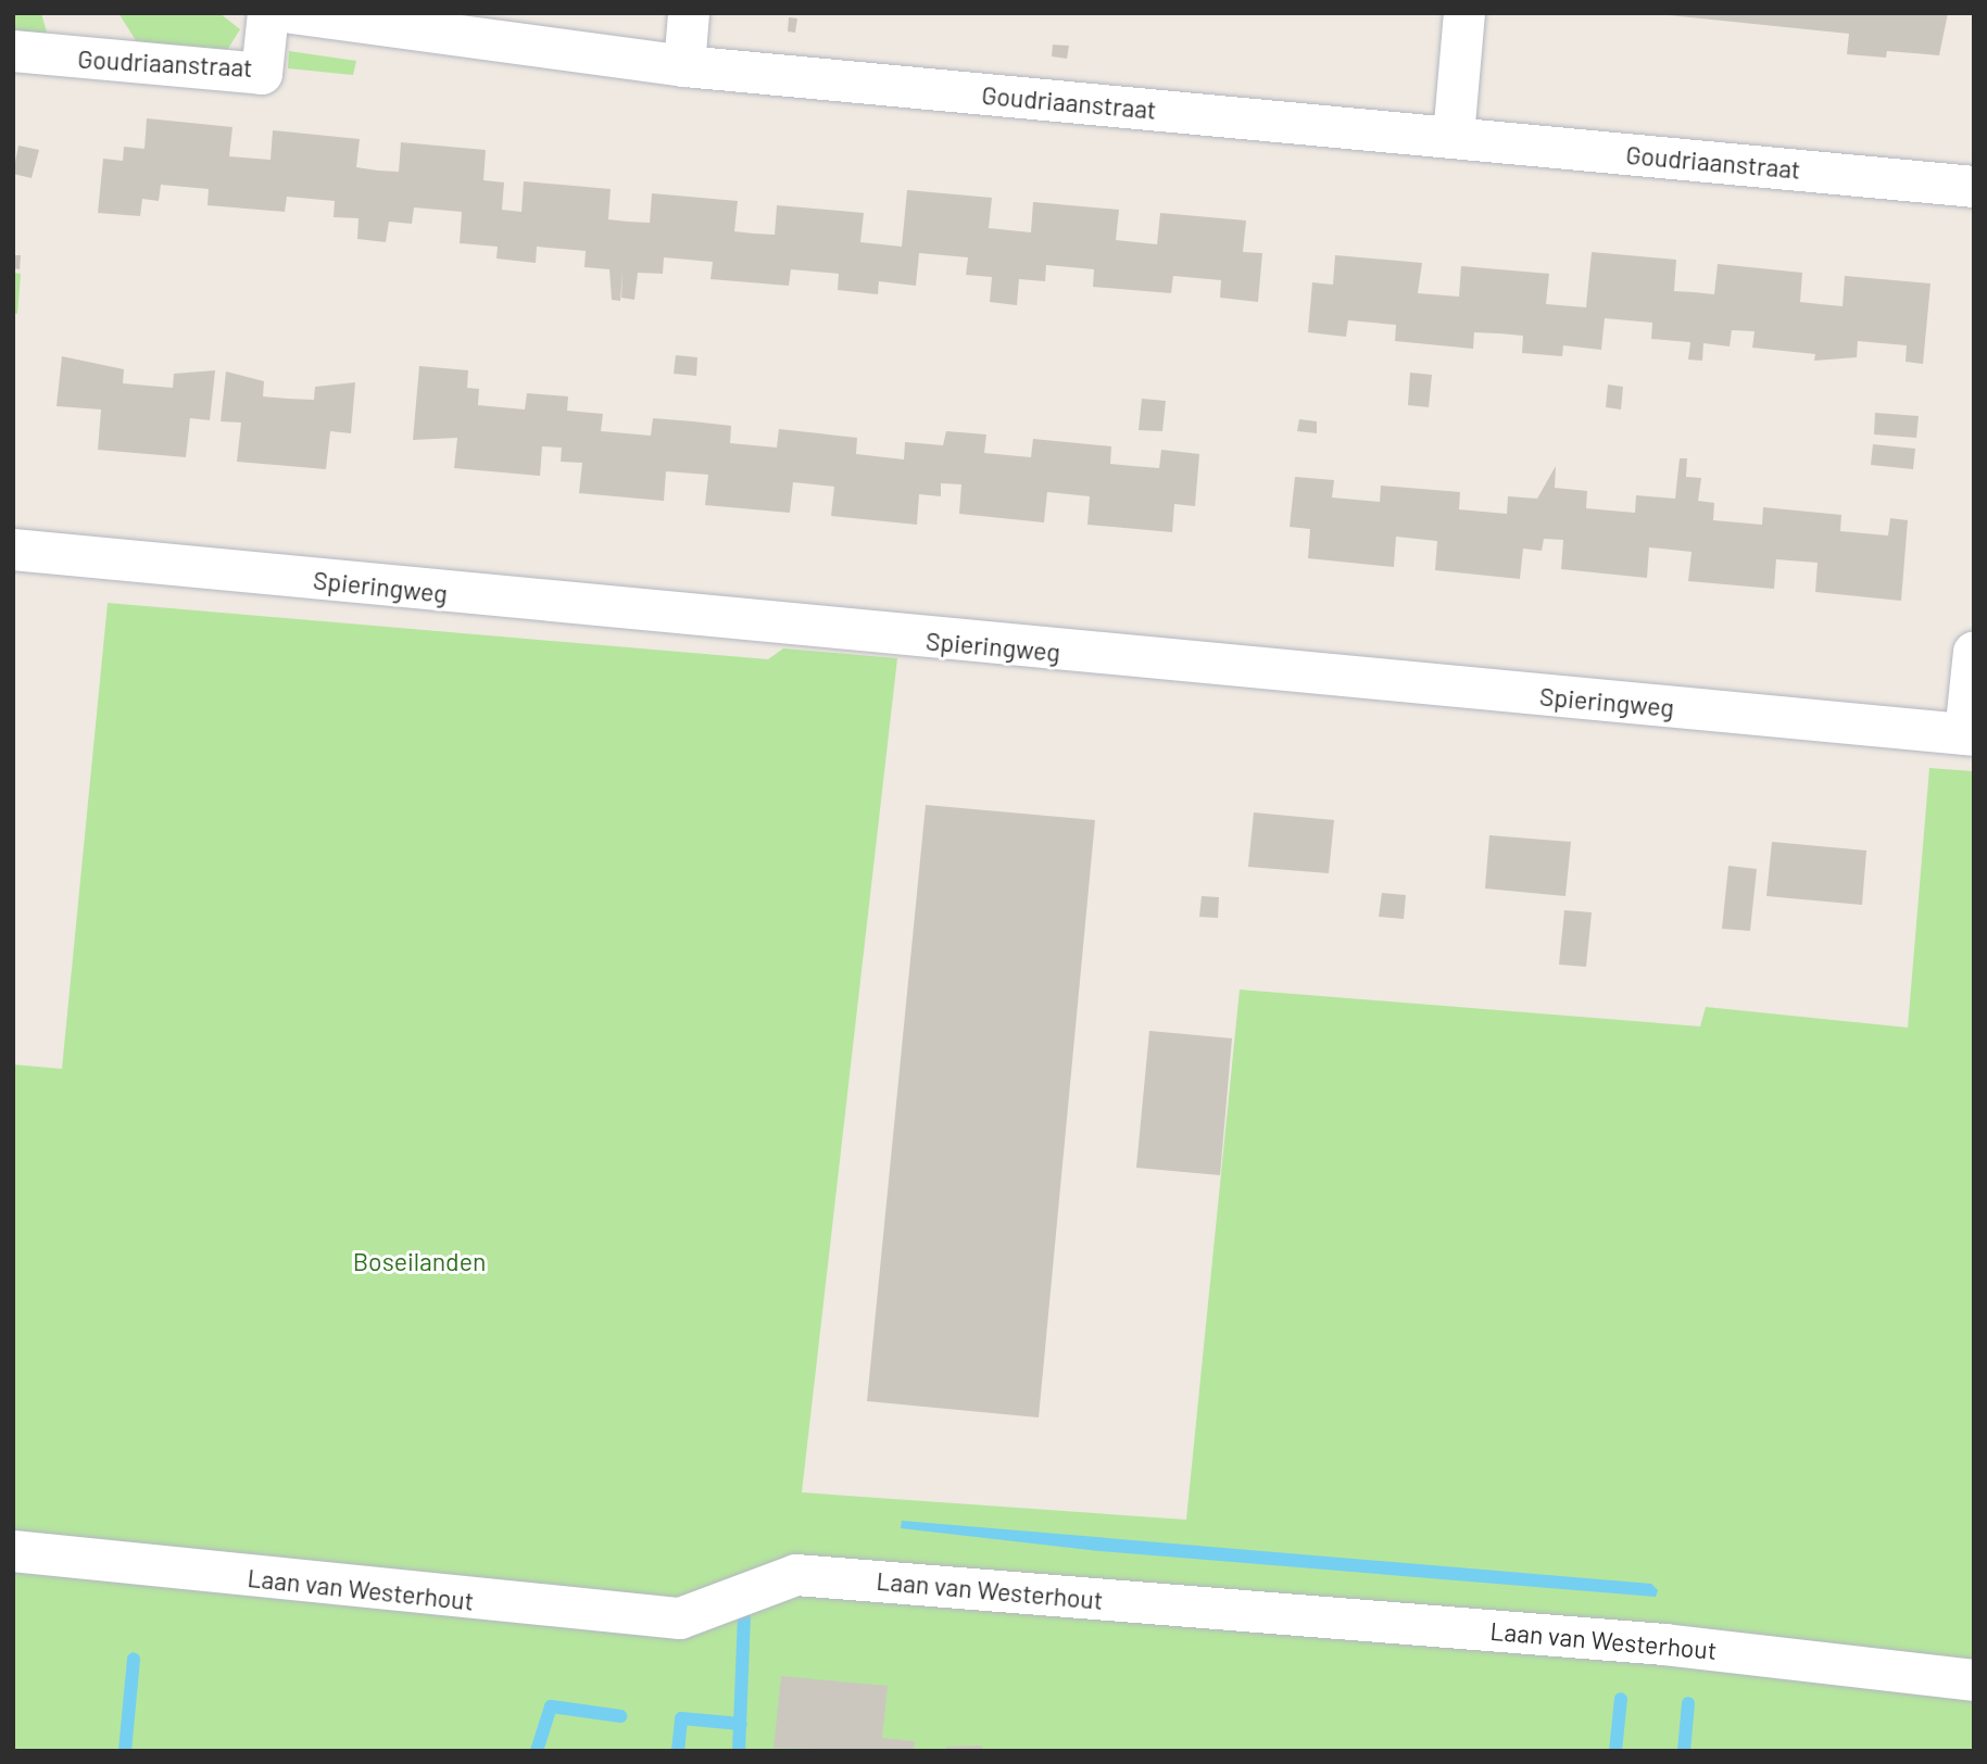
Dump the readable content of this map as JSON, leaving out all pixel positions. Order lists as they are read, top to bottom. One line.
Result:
{"streets":{"street":["Goudriaanstraat","Spieringweg","Laan van Westerhout"]},"parks":["Boseilanden"]}
